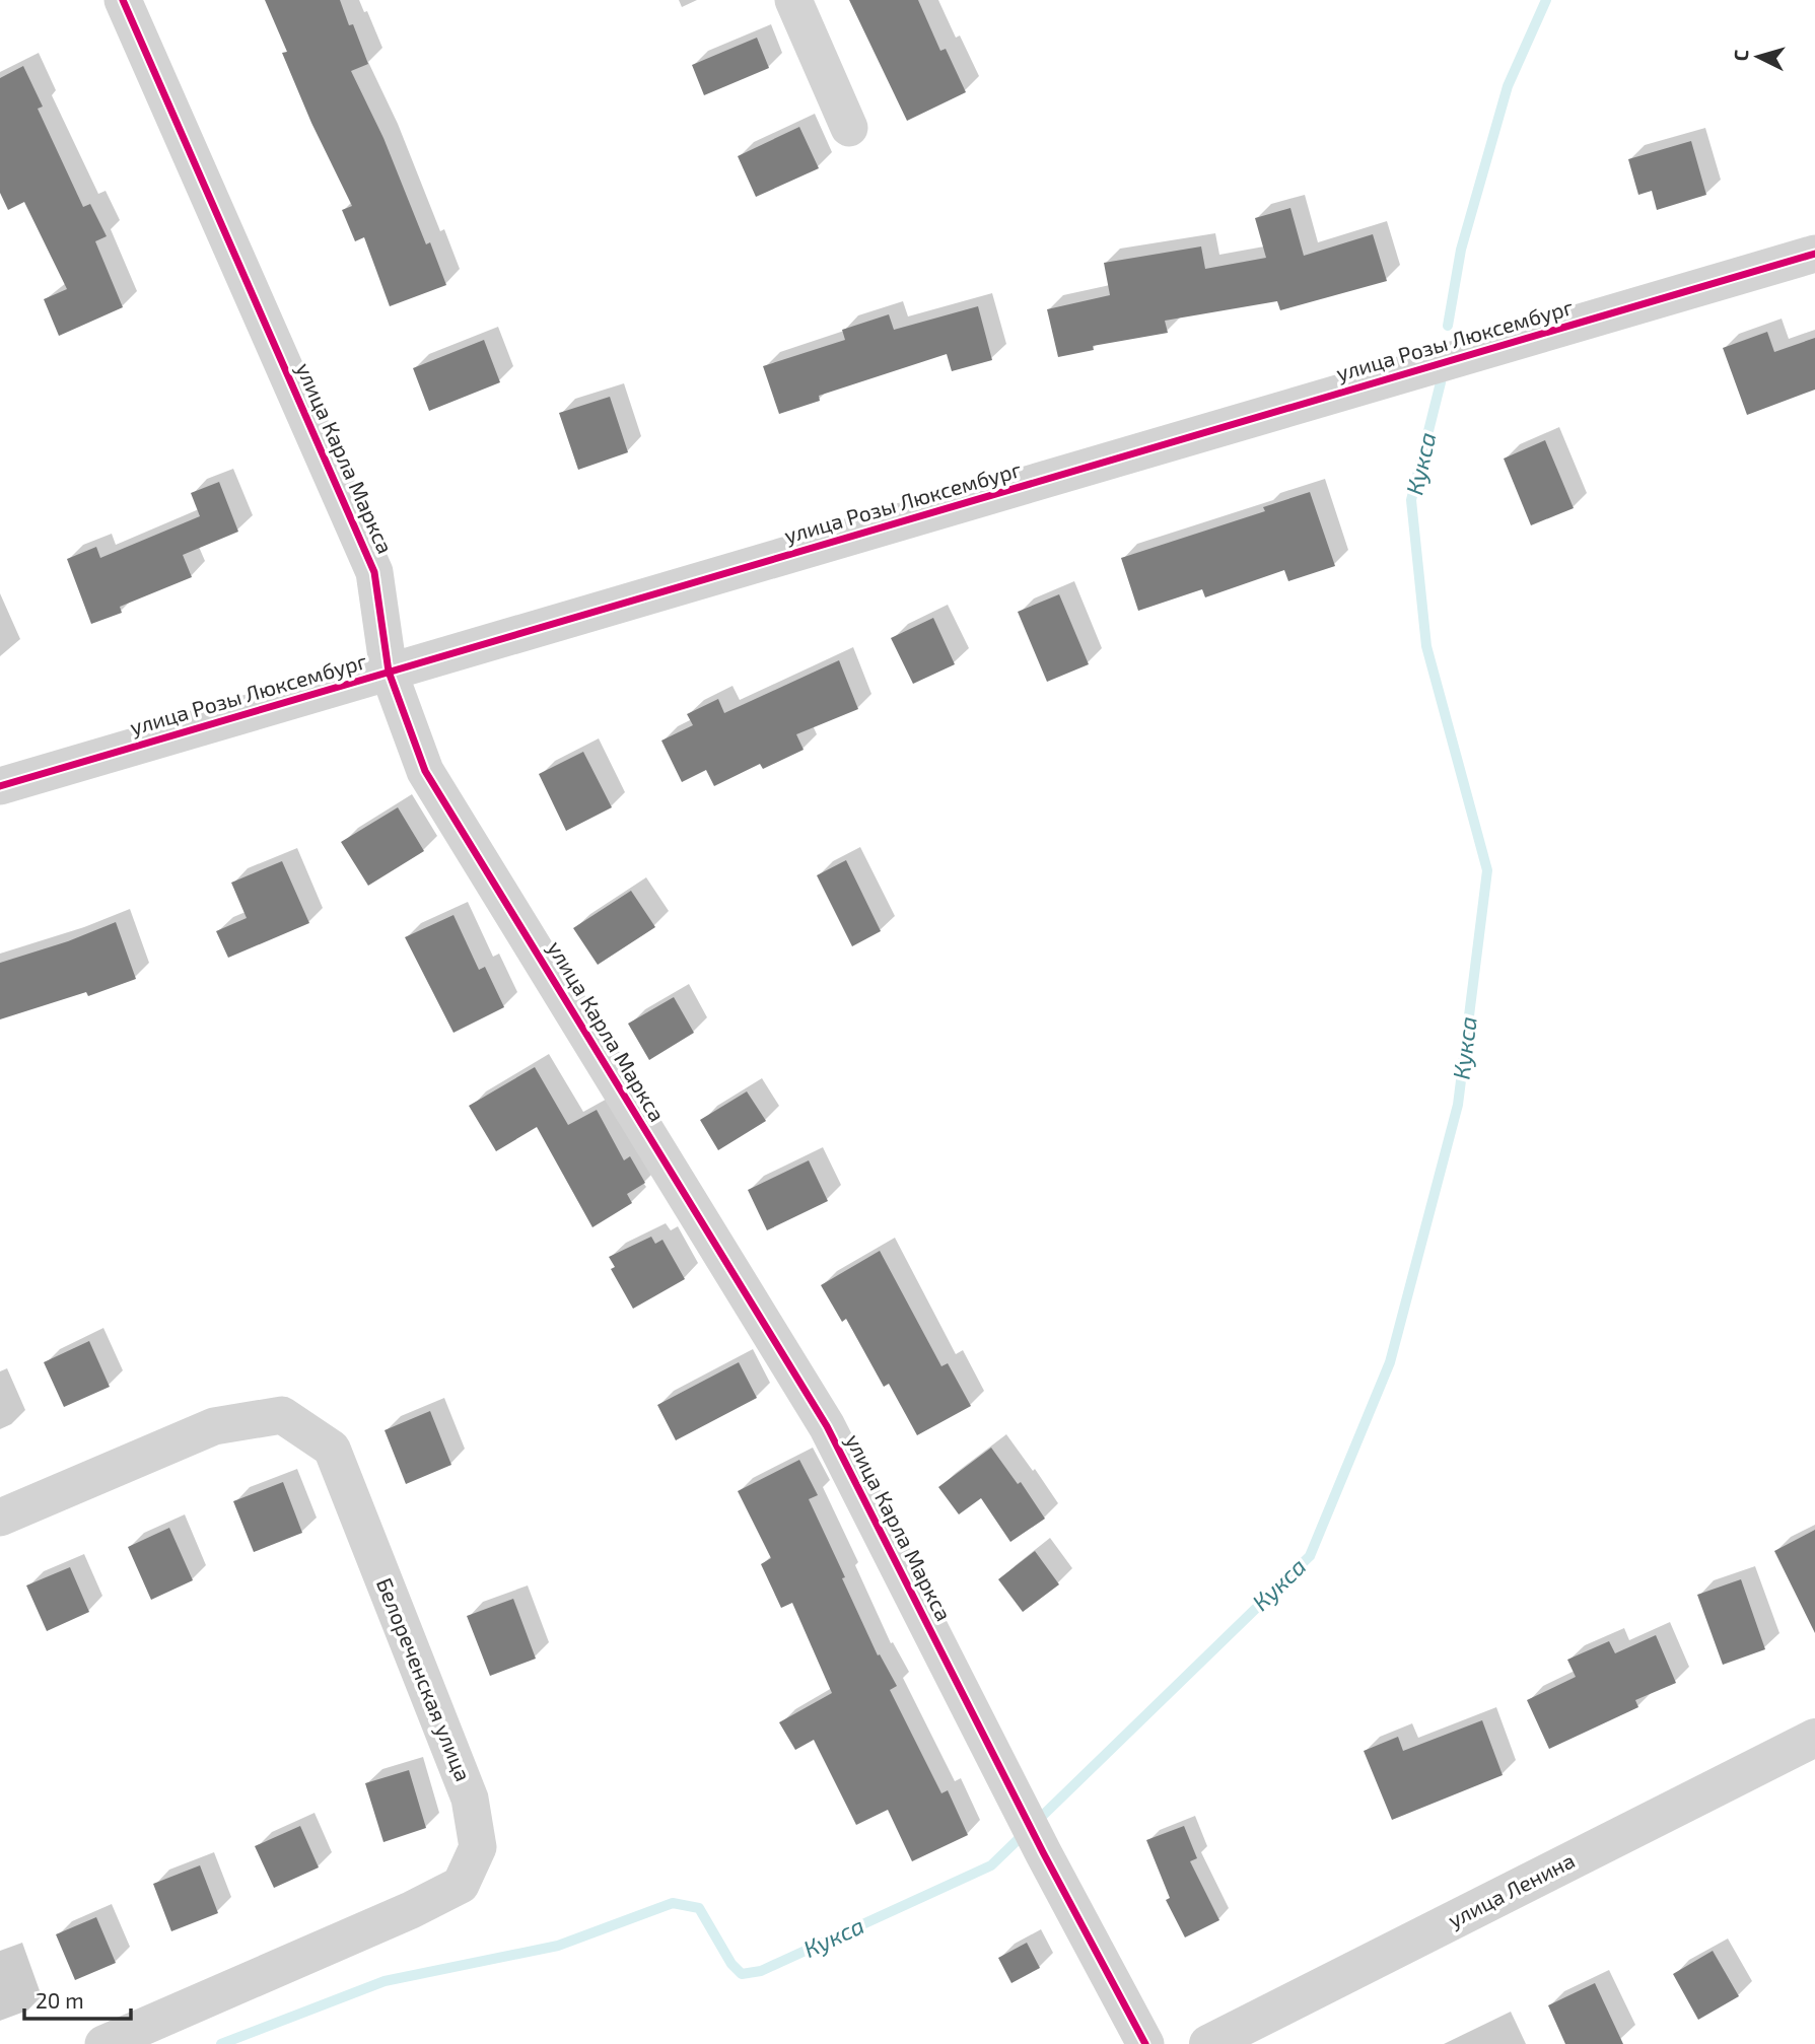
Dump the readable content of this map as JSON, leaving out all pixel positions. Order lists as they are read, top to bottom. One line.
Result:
{"streets":{"street":["улица Розы Люксембург","улица Карла Маркса","Белореченская улица","улица Ленина"]},"crossings":[["улица Розы Люксембург","улица Карла Маркса"]],"water":["Кукса"],"scale_bar":"20 m","north":"left"}
